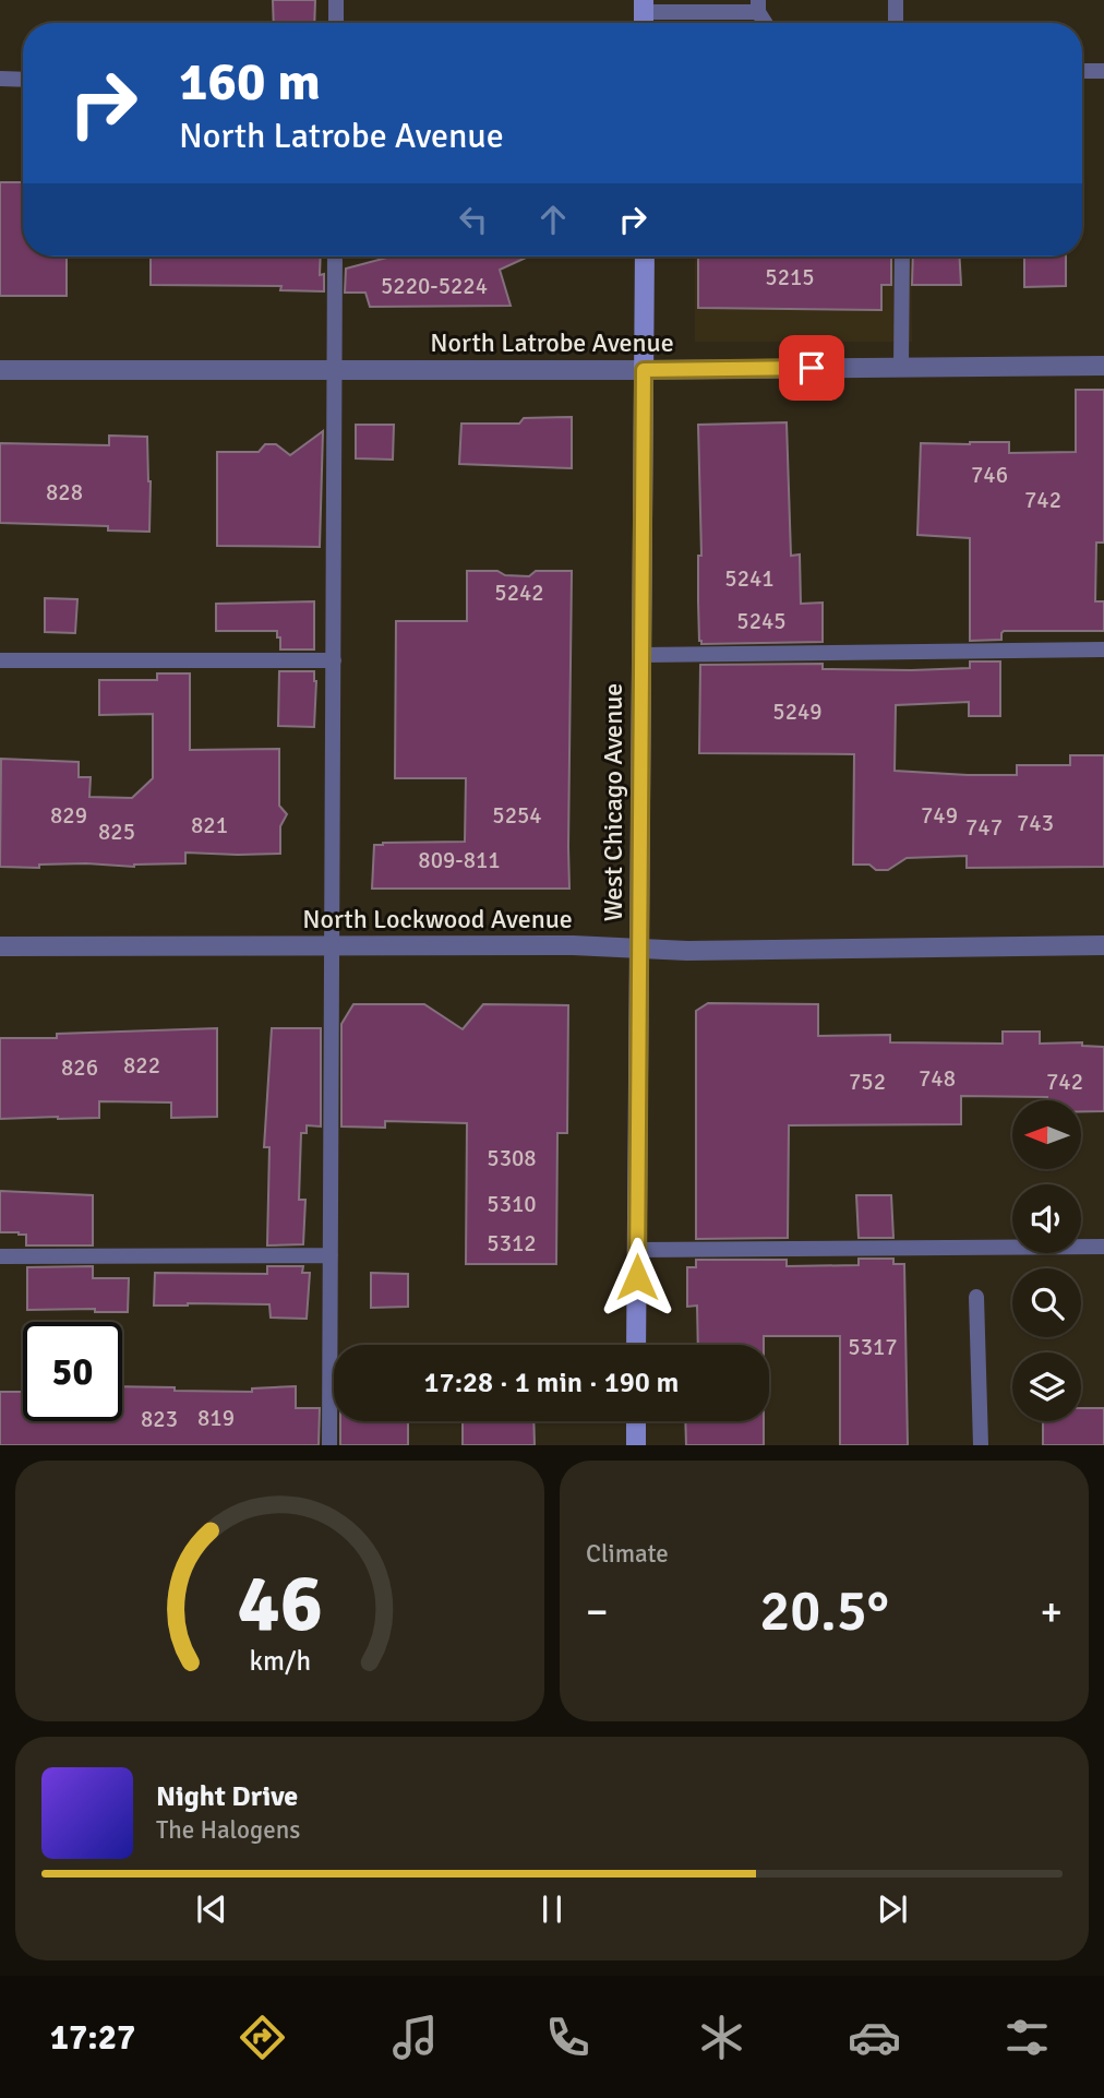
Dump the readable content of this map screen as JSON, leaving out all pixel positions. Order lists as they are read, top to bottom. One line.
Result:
{"streets":{"main road":["West Chicago Avenue"],"street":["North Latrobe Avenue","North Lockwood Avenue"]},"crossings":[["North Latrobe Avenue","West Chicago Avenue"],["West Chicago Avenue","North Lockwood Avenue"]],"house_numbers":["5215","5220-5224","746","828","742","5241","5242","5245","5249","829","5254","749","743","821","747","825","809-811","822","826","748","752","742","5308","5310","5312","5317","819","823"],"north":"left","page":{"turn":["160 m","North Latrobe Avenue"],"limit":"50","trip":"17:28 · 1 min · 190 m","tile":"Climate","heat":["−","20.5°","+"],"song":["Night Drive","The Halogens"],"tabs":"17:27","gauge":["46","km/h"]}}
